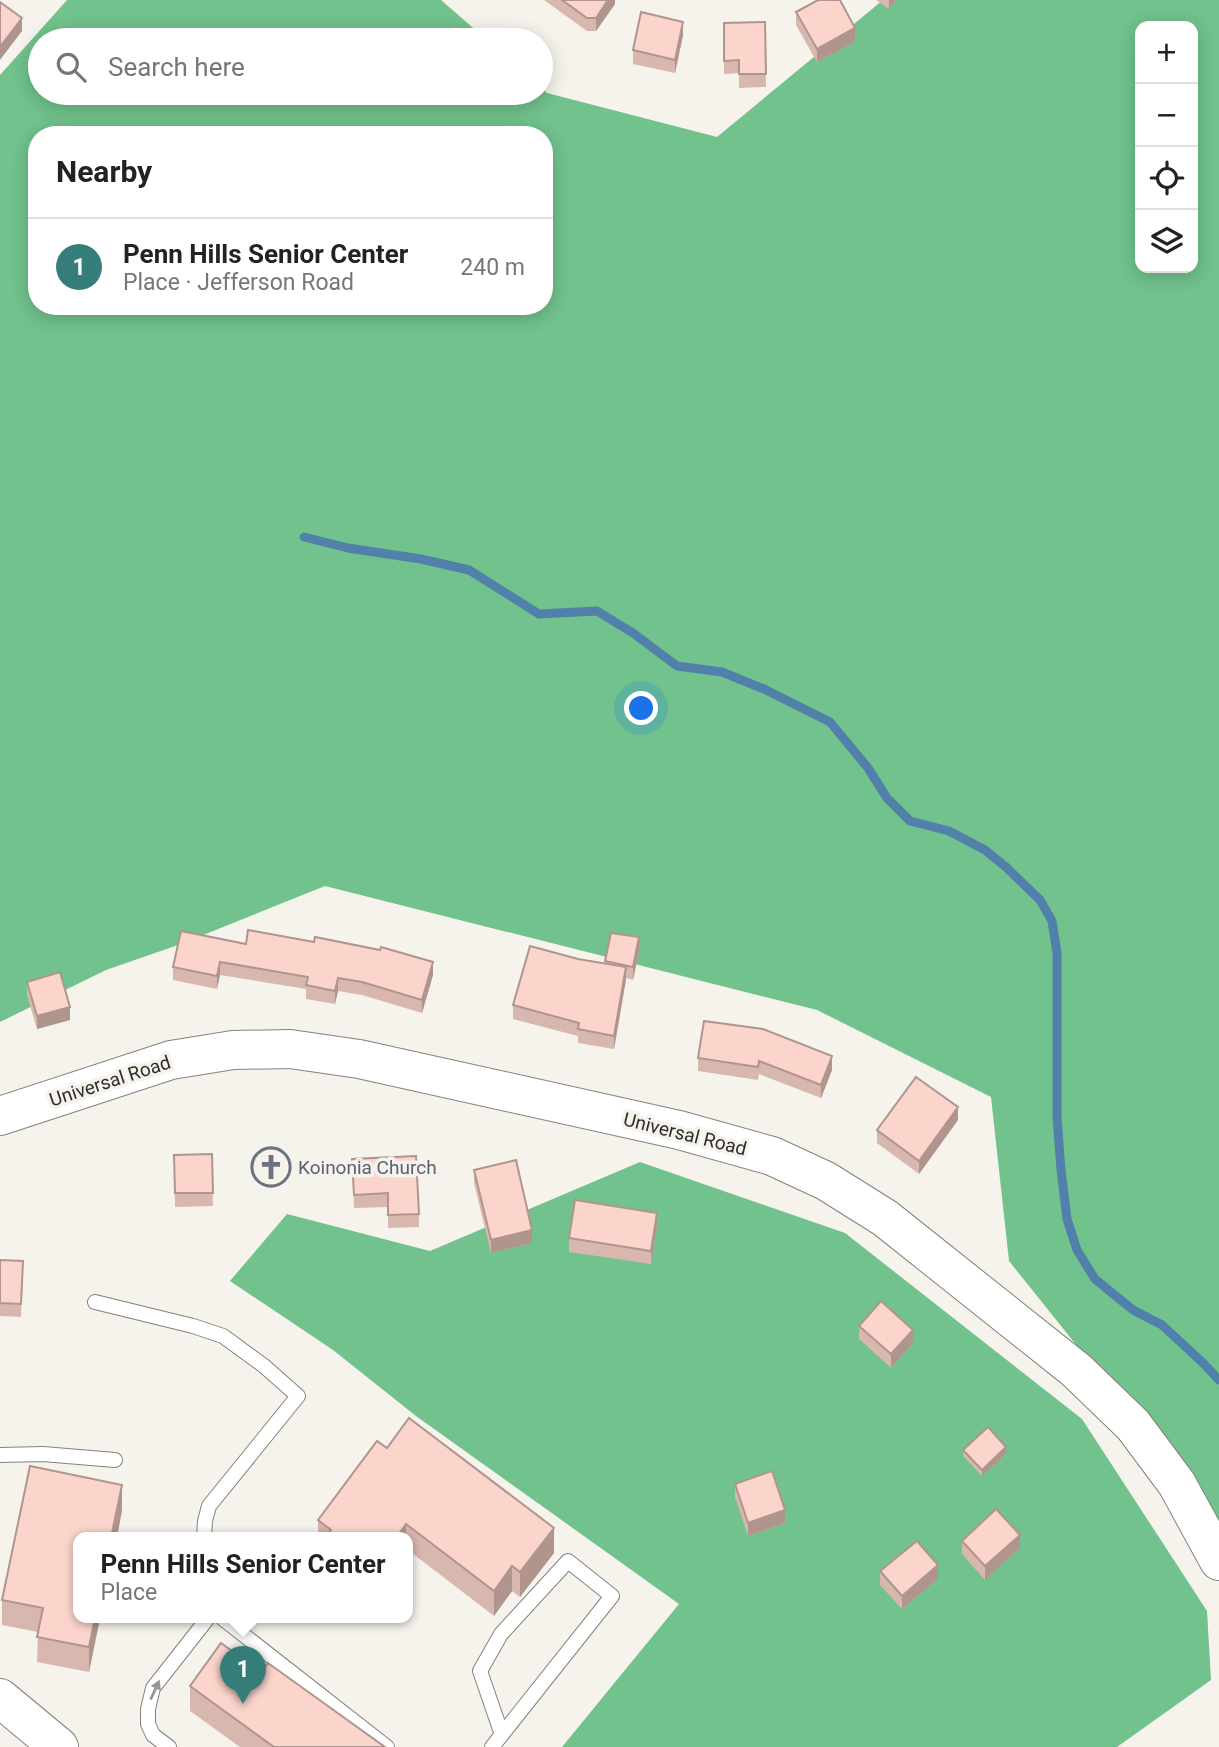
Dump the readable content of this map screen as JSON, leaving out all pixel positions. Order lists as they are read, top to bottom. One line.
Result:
{"streets":{"street":["Universal Road"]},"places":{"church":["Koinonia Church"]},"page":{"map_buttons":["+","−"],"search":"Search here","heading":"Nearby","list":[{"mark":"1","name":"Penn Hills Senior Center","note":"Place · Jefferson Road","value":"240 m"}],"popup":["Penn Hills Senior Center","Place"],"pins":"1"}}
